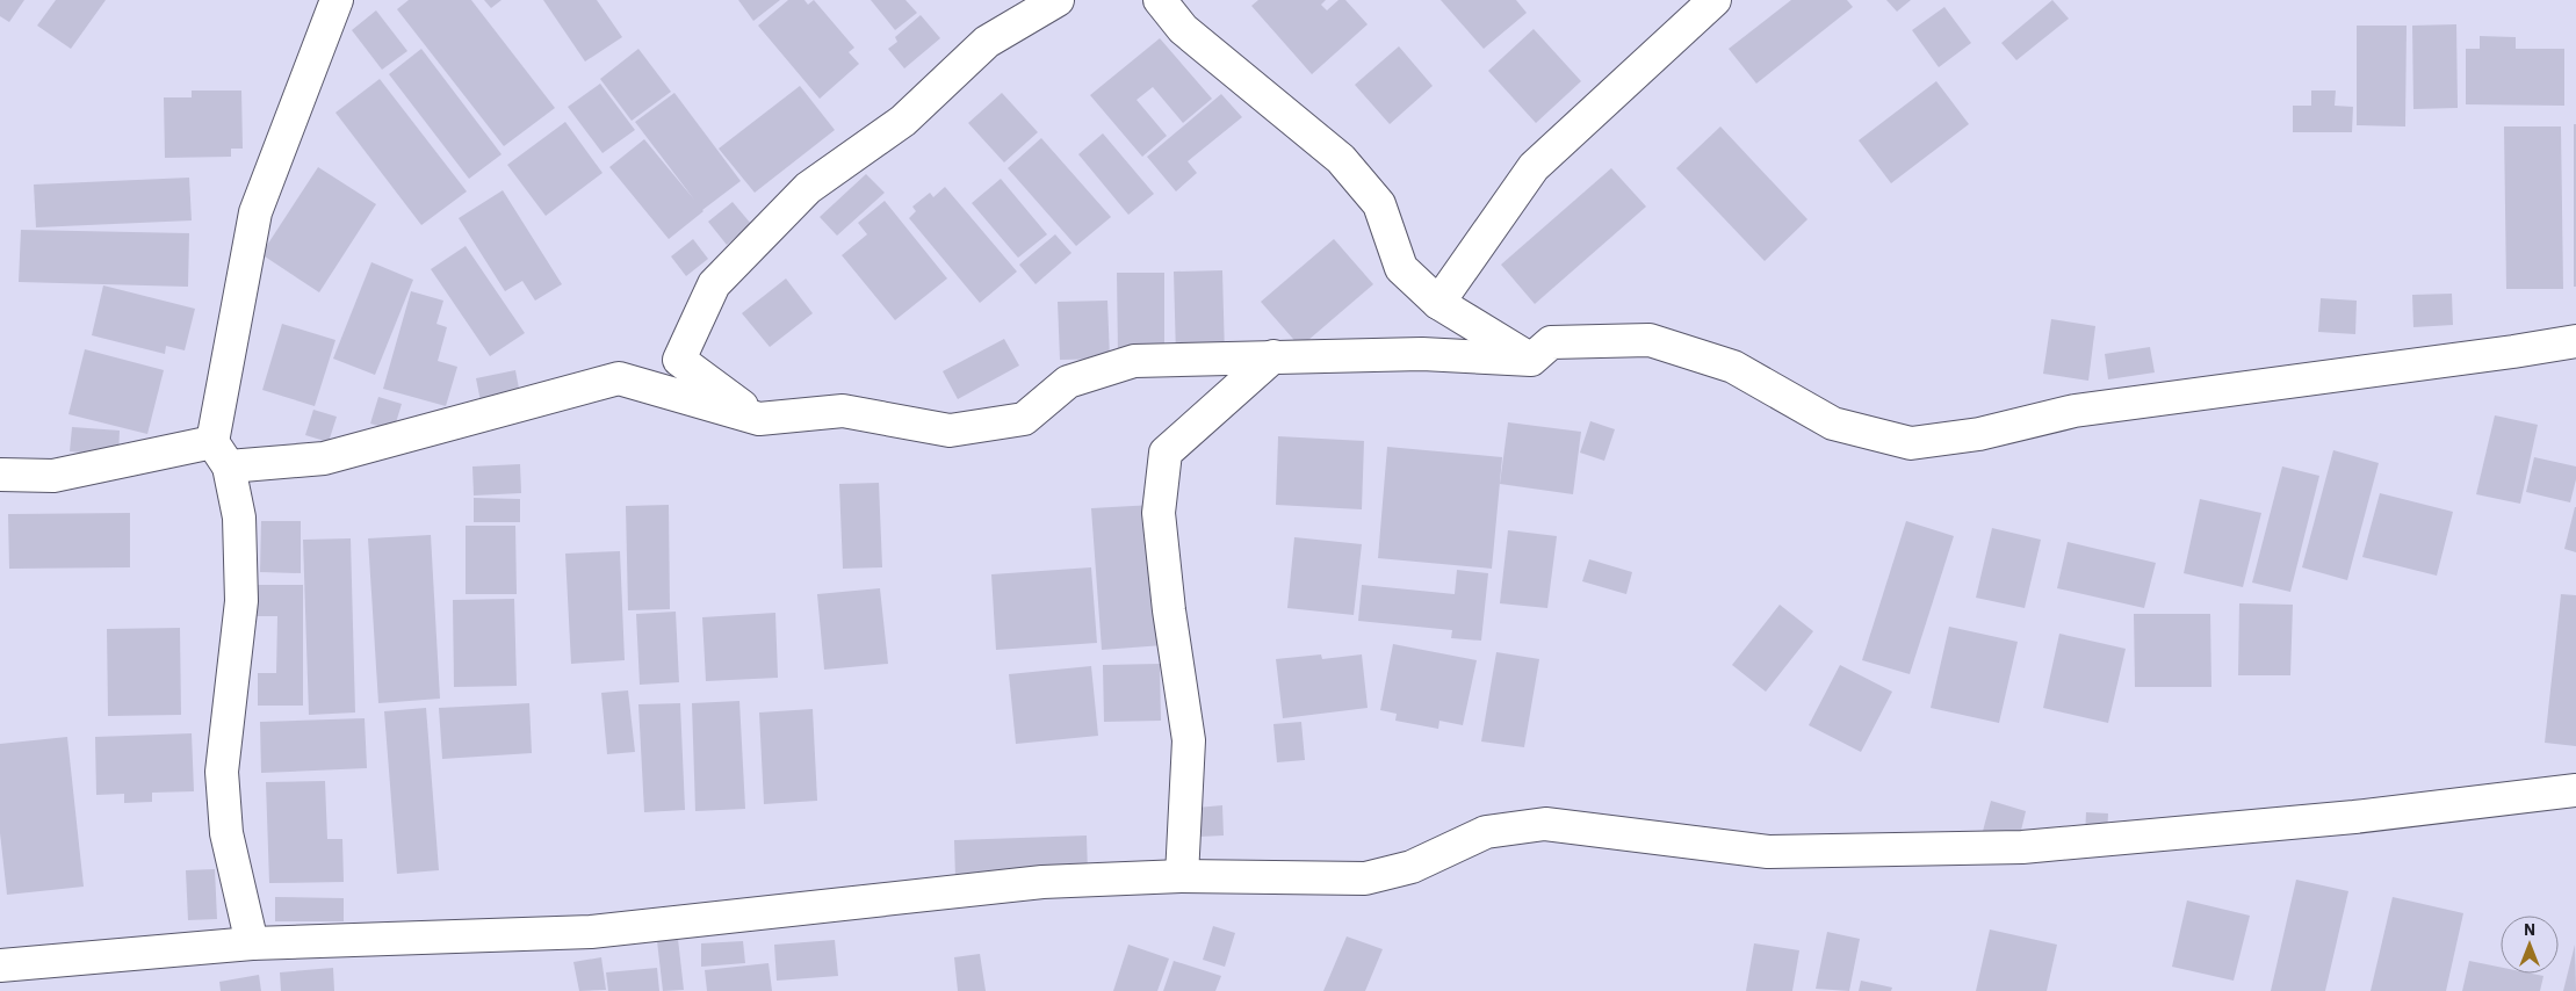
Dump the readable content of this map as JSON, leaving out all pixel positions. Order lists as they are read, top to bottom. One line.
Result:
{"north":"top"}
